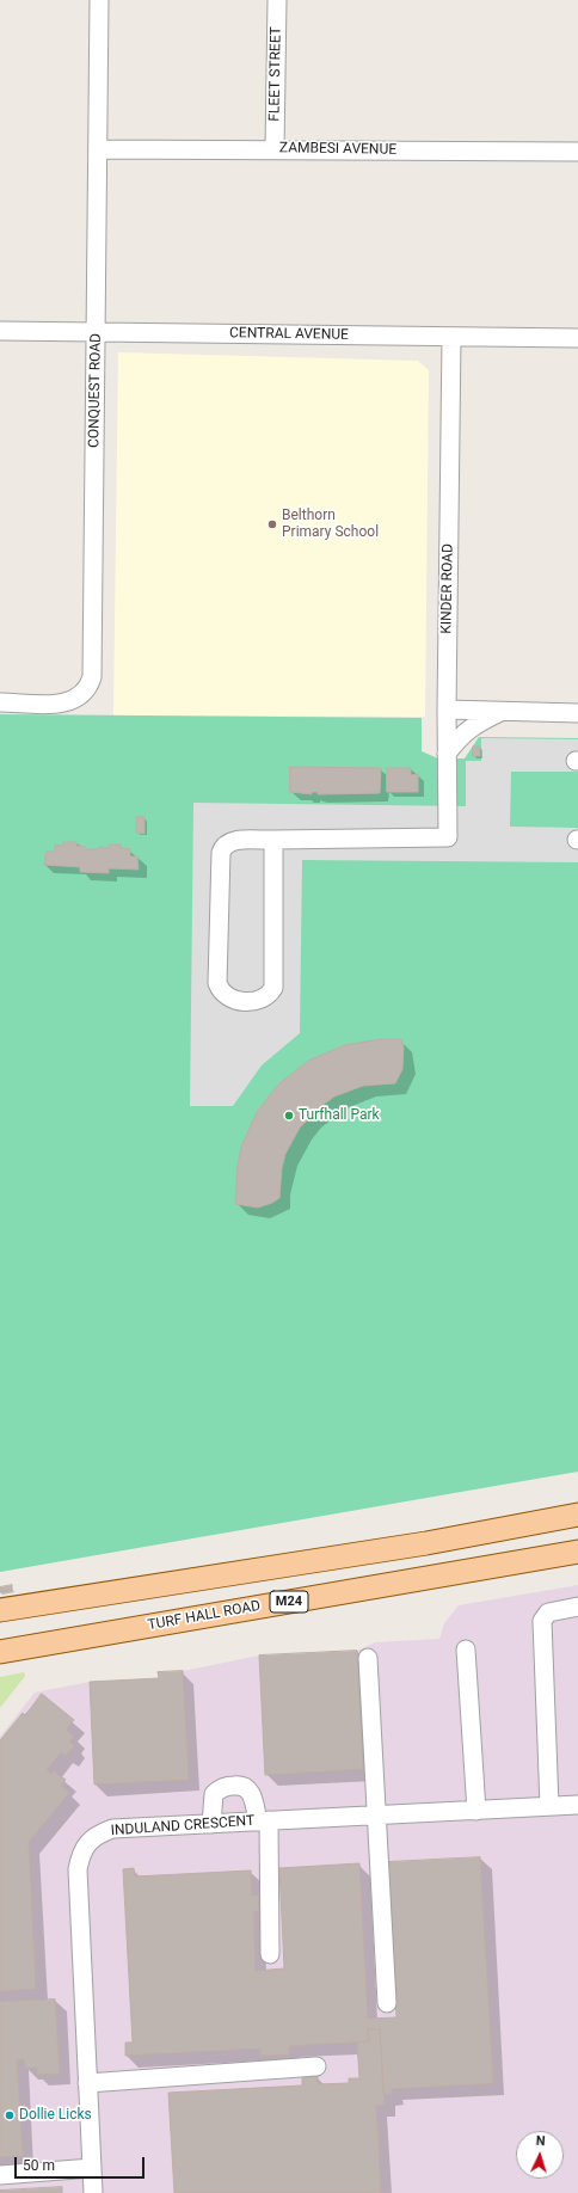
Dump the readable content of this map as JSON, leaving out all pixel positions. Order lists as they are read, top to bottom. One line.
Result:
{"streets":{"main road":["M24","TURF HALL ROAD"],"street":["FLEET STREET","ZAMBESI AVENUE","CENTRAL AVENUE","CONQUEST ROAD","KINDER ROAD","INDULAND CRESCENT"]},"crossings":[["FLEET STREET","ZAMBESI AVENUE"],["ZAMBESI AVENUE","CONQUEST ROAD"],["CENTRAL AVENUE","CONQUEST ROAD"],["CENTRAL AVENUE","KINDER ROAD"]],"places":["Belthorn Primary School","Turfhall Park","Dollie Licks"],"scale_bar":"50 m","north":"top"}
